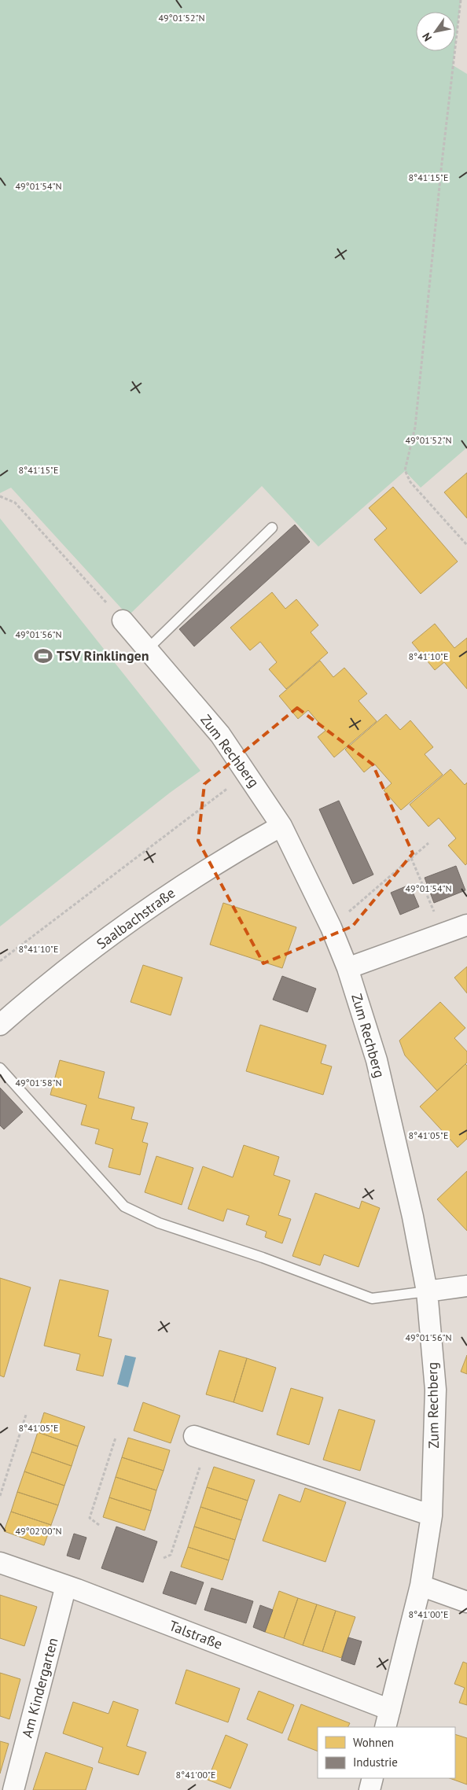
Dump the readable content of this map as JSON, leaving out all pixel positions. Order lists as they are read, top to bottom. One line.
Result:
{"streets":{"street":["Zum Rechberg","Saalbachstraße","Talstraße","Am Kindergarten"]},"crossings":[["Zum Rechberg","Saalbachstraße"],["Zum Rechberg","Talstraße"],["Talstraße","Am Kindergarten"]],"places":{"sports":["TSV Rinklingen"]},"legend":["Wohnen","Industrie"],"north":"bottom left","coordinates":["49°01'52\"N","8°41'15\"E","49°01'54\"N","49°01'56\"N","8°41'10\"E","49°01'58\"N","8°41'05\"E","49°02'00\"N","8°41'00\"E"]}
